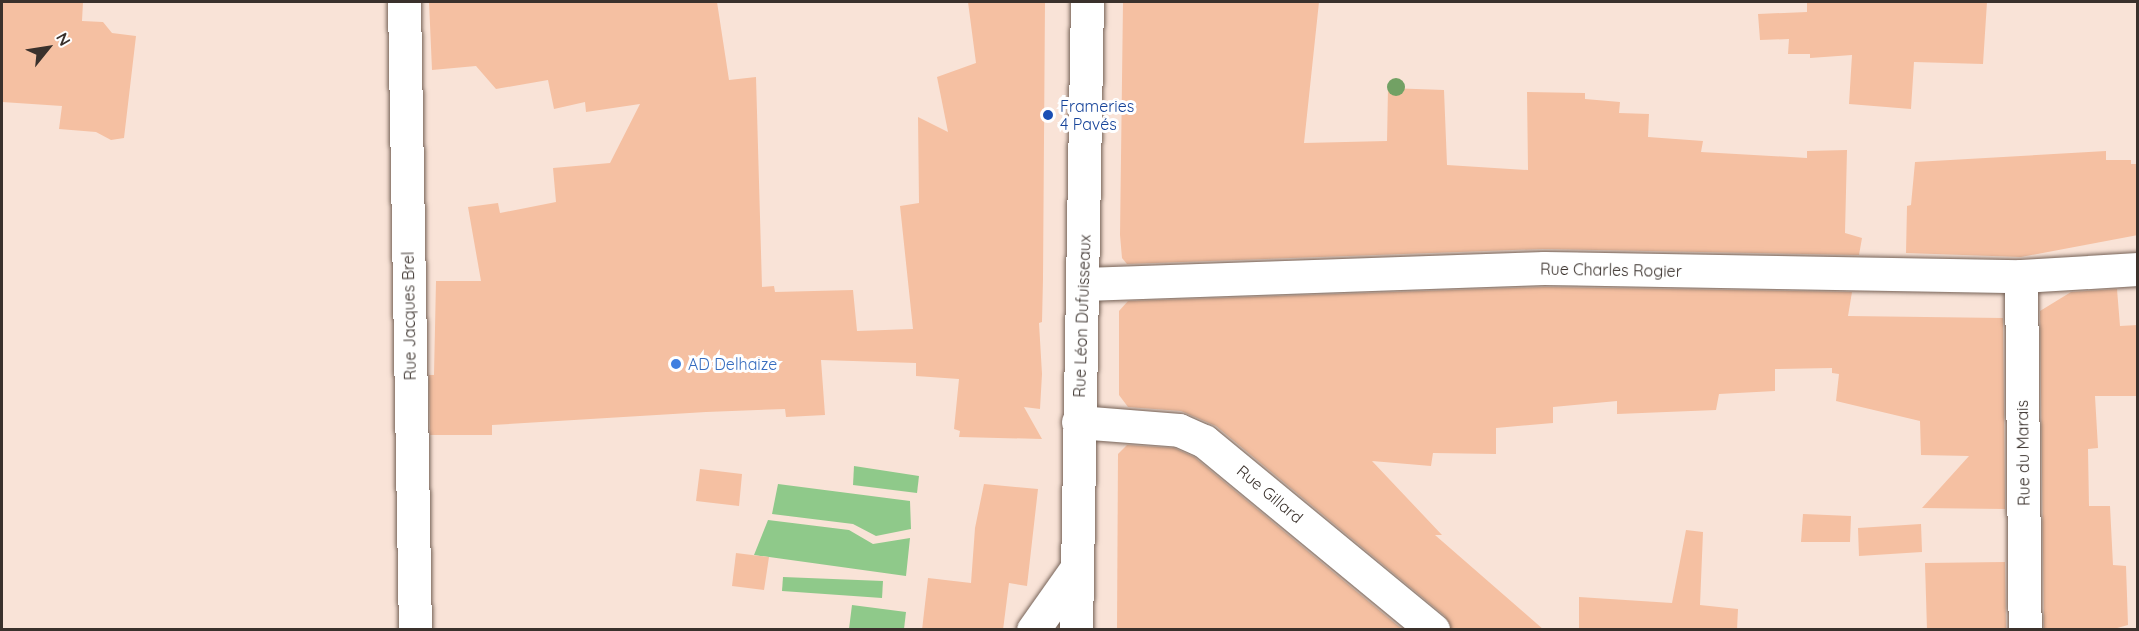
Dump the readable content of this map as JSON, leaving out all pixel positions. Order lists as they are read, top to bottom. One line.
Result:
{"streets":{"street":["Rue Charles Rogier","Rue Jacques Brel","Rue Léon Dufuisseaux","Rue du Marais","Rue Gillard"]},"crossings":[["Rue Charles Rogier","Rue Léon Dufuisseaux"],["Rue Charles Rogier","Rue du Marais"],["Rue Léon Dufuisseaux","Rue Gillard"]],"places":["Frameries 4 Pavés","AD Delhaize"],"north":"top right"}
